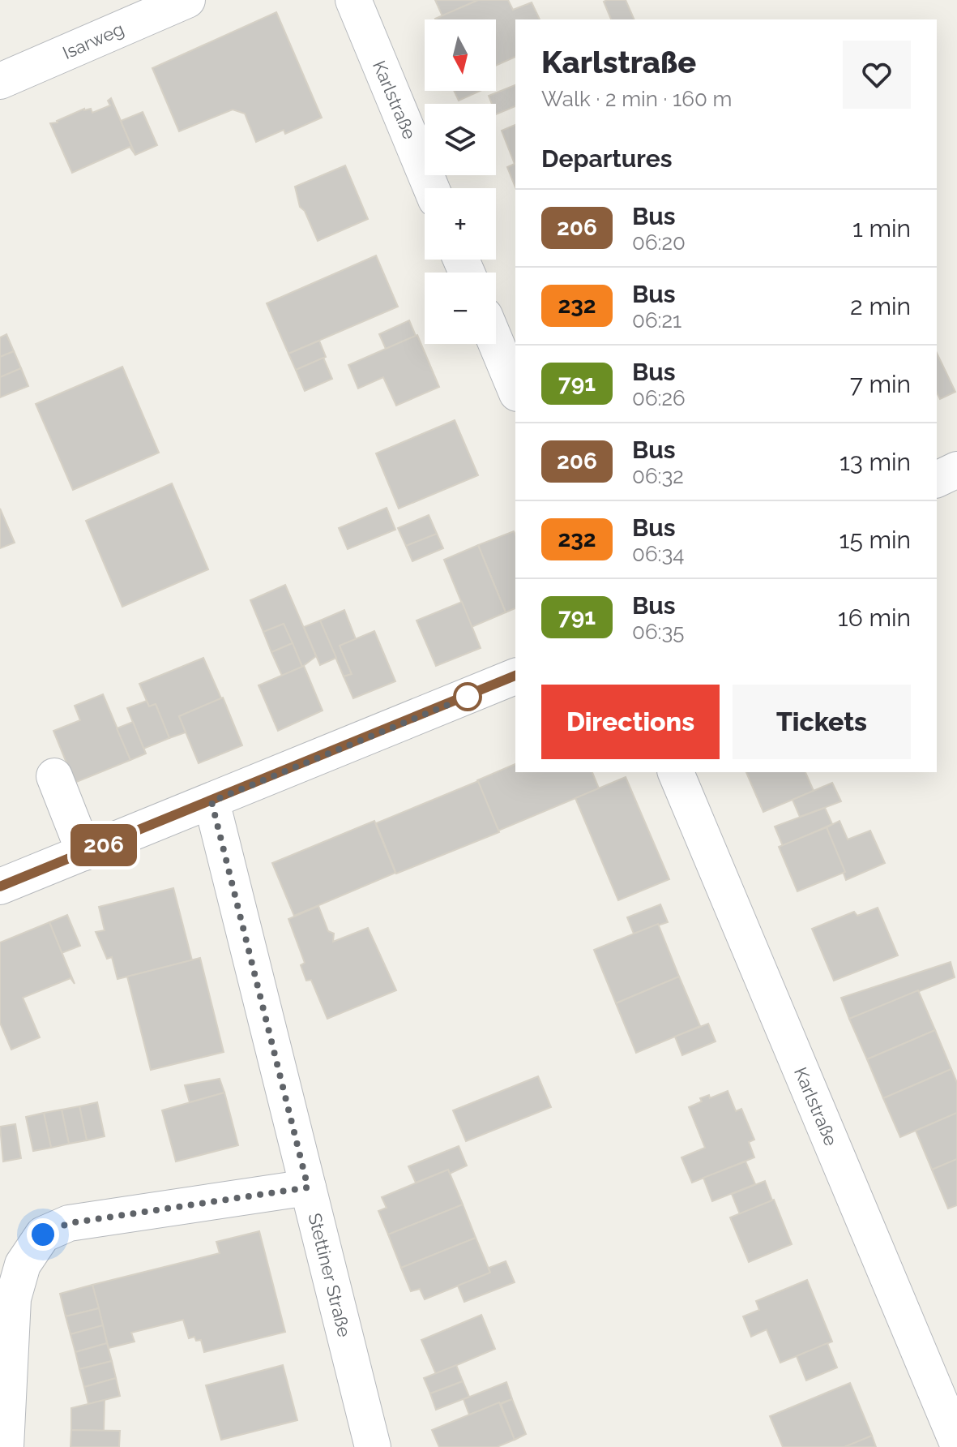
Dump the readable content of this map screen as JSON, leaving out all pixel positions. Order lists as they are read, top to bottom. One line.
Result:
{"streets":{"street":["Isarweg","Karlstraße","Stettiner Straße"]},"lines":["bus line 206"],"north":"bottom","page":{"on_map":"206","map_buttons":["+","−"],"heading":[["Karlstraße","Walk · 2 min · 160 m"],"Departures"],"list":[{"mark":"206","name":"Bus","note":"06:20","value":"1 min"},{"mark":"232","name":"Bus","note":"06:21","value":"2 min"},{"mark":"791","name":"Bus","note":"06:26","value":"7 min"},{"mark":"206","name":"Bus","note":"06:32","value":"13 min"},{"mark":"232","name":"Bus","note":"06:34","value":"15 min"},{"mark":"791","name":"Bus","note":"06:35","value":"16 min"}],"buttons":["Directions","Tickets"]}}
